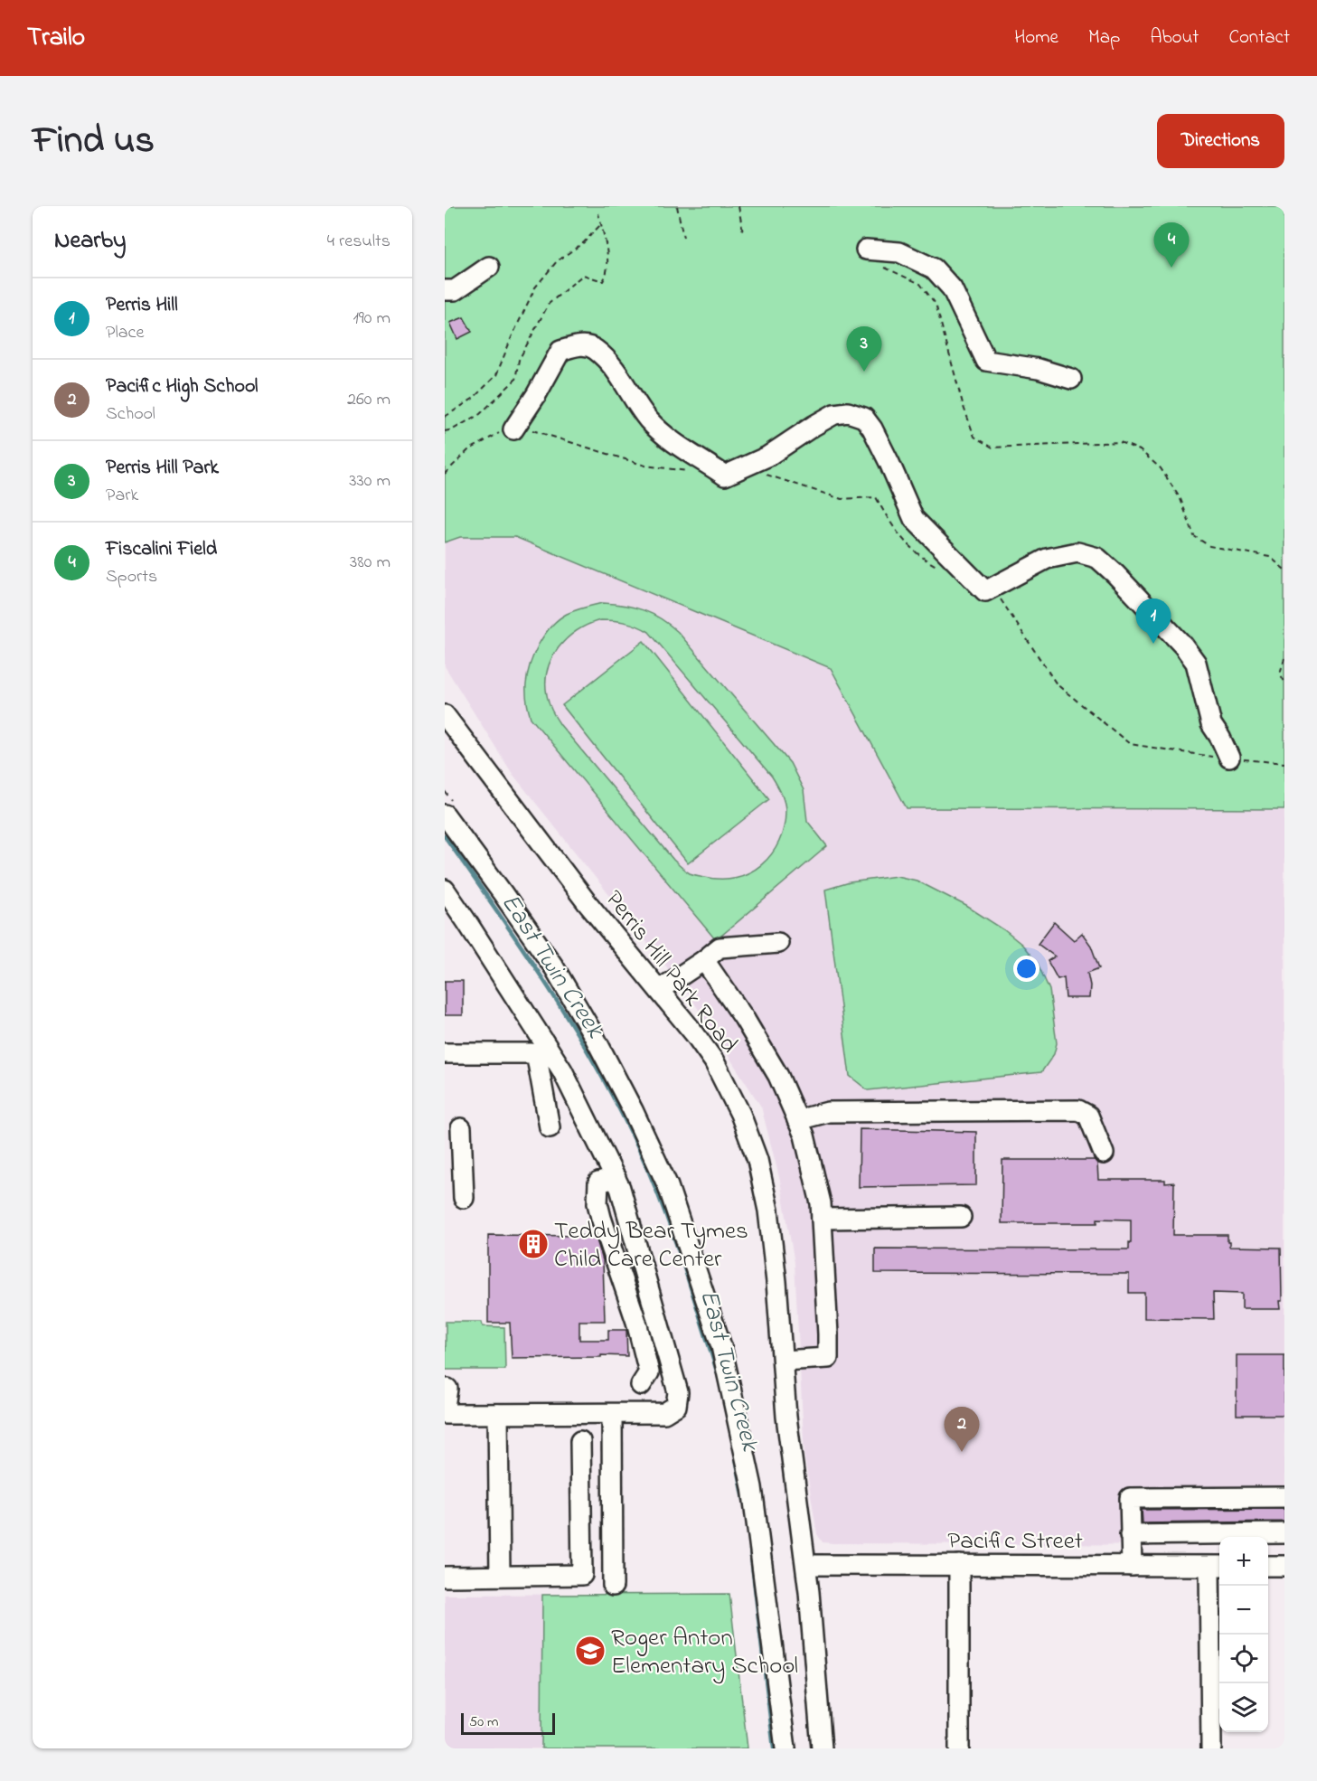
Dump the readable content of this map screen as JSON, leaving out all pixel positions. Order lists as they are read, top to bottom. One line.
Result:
{"streets":{"street":["Perris Hill Park Road","Pacific Street"]},"crossings":[["Perris Hill Park Road","Pacific Street"]],"water":["East Twin Creek"],"places":{"building":["Teddy Bear Tymes Child Care Center"],"school or university":["Roger Anton Elementary School"]},"scale_bar":"50 m","page":{"header":"Trailo","nav":["Home","Map","About","Contact"],"title":"Find us","buttons":"Directions","heading":["Nearby","4 results"],"pins":["4","3","1","2"],"list":[{"mark":"1","name":"Perris Hill","note":"Place","value":"190 m"},{"mark":"2","name":"Pacific High School","note":"School","value":"260 m"},{"mark":"3","name":"Perris Hill Park","note":"Park","value":"330 m"},{"mark":"4","name":"Fiscalini Field","note":"Sports","value":"380 m"}],"map_buttons":["+","−"],"scale":"50 m"}}
